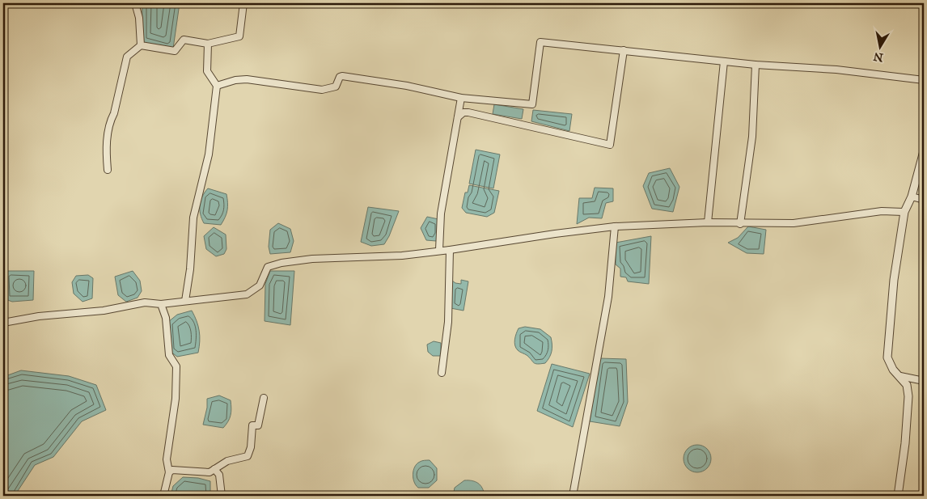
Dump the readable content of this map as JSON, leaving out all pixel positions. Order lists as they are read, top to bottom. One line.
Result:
{"north":"bottom"}
